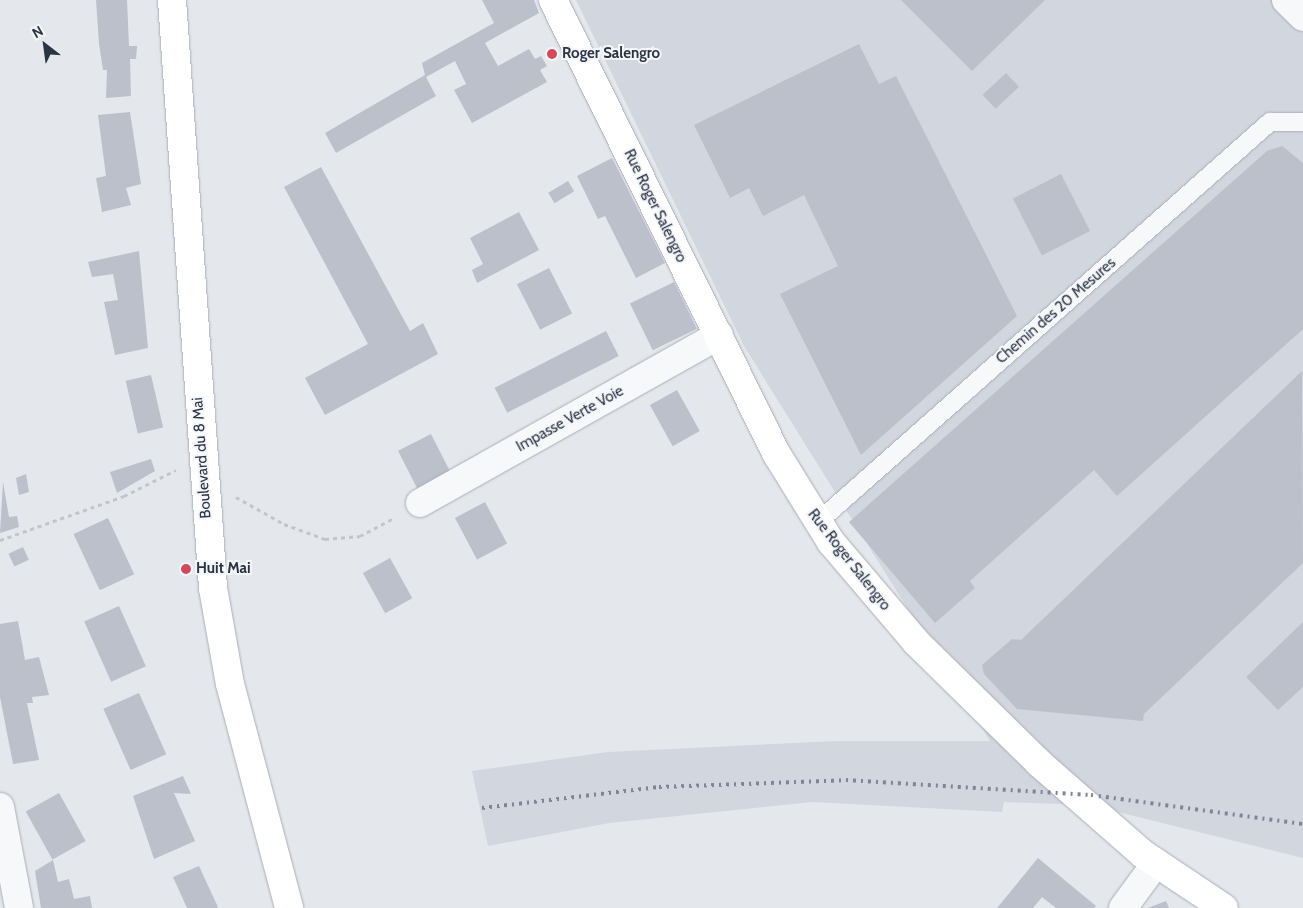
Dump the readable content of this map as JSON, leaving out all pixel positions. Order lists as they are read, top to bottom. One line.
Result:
{"streets":{"street":["Rue Roger Salengro","Impasse Verte Voie","Boulevard du 8 Mai"],"lane":["Chemin des 20 Mesures"]},"crossings":[["Rue Roger Salengro","Chemin des 20 Mesures"],["Rue Roger Salengro","Impasse Verte Voie"]],"places":["Roger Salengro","Huit Mai"],"north":"top left"}
